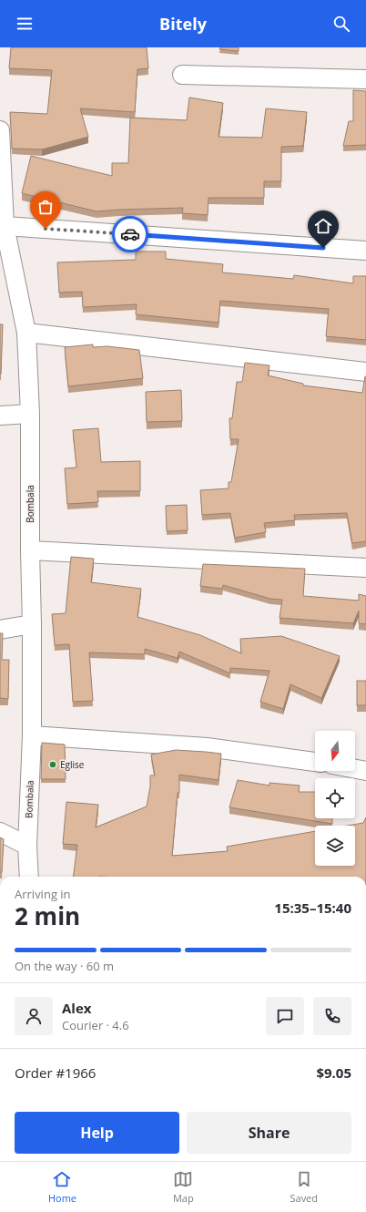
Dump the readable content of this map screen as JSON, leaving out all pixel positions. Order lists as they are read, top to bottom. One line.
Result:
{"streets":{"street":["Bombala"]},"places":["Eglise"],"north":"bottom","page":{"header":"Bitely","heading":["2 min","Arriving in","15:35–15:40"],"panel":["Alex","Courier · 4.6","Order #1966","$9.05"],"bar":"On the way · 60 m","buttons":["Help","Share"],"tabs":["Home","Map","Saved"]}}
